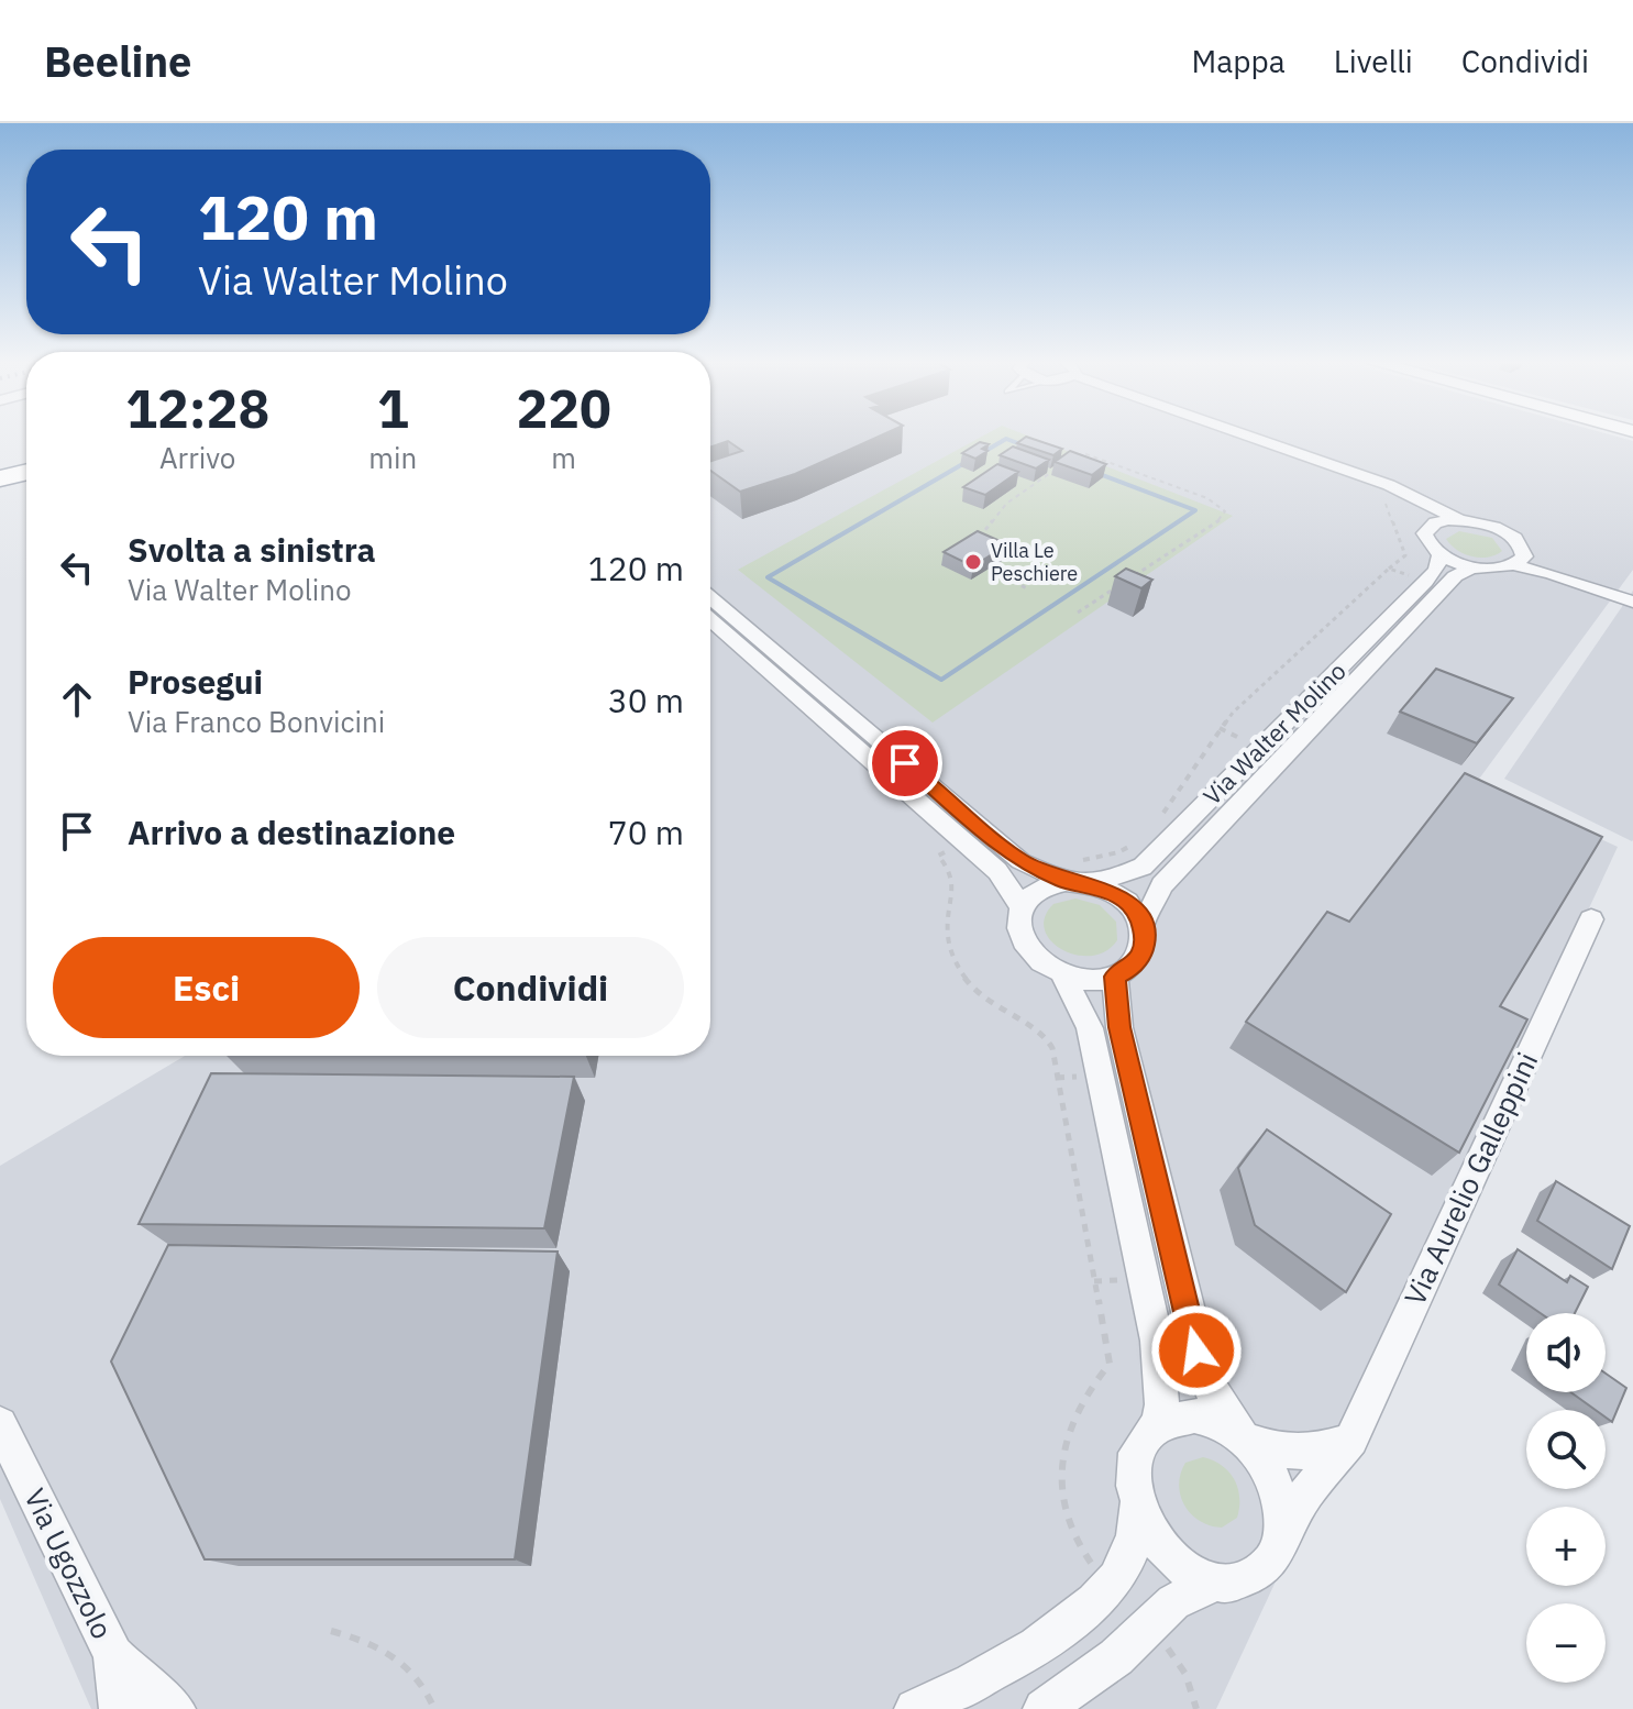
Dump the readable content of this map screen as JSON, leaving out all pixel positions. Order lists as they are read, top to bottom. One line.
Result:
{"streets":{"street":["Via Walter Molino","Via Aurelio Galleppini","Via Ugozzolo"]},"places":["Villa Le Peschiere"],"page":{"header":"Beeline","nav":["Mappa","Livelli","Condividi"],"turn":["120 m","Via Walter Molino"],"eta":["12:28","Arrivo","1","min","220","m"],"list":[{"name":"Svolta a sinistra","note":"Via Walter Molino","value":"120 m"},{"name":"Prosegui","note":"Via Franco Bonvicini","value":"30 m"},{"name":"Arrivo a destinazione","value":"70 m"}],"buttons":["Esci","Condividi"],"map_buttons":["+","−"]}}
